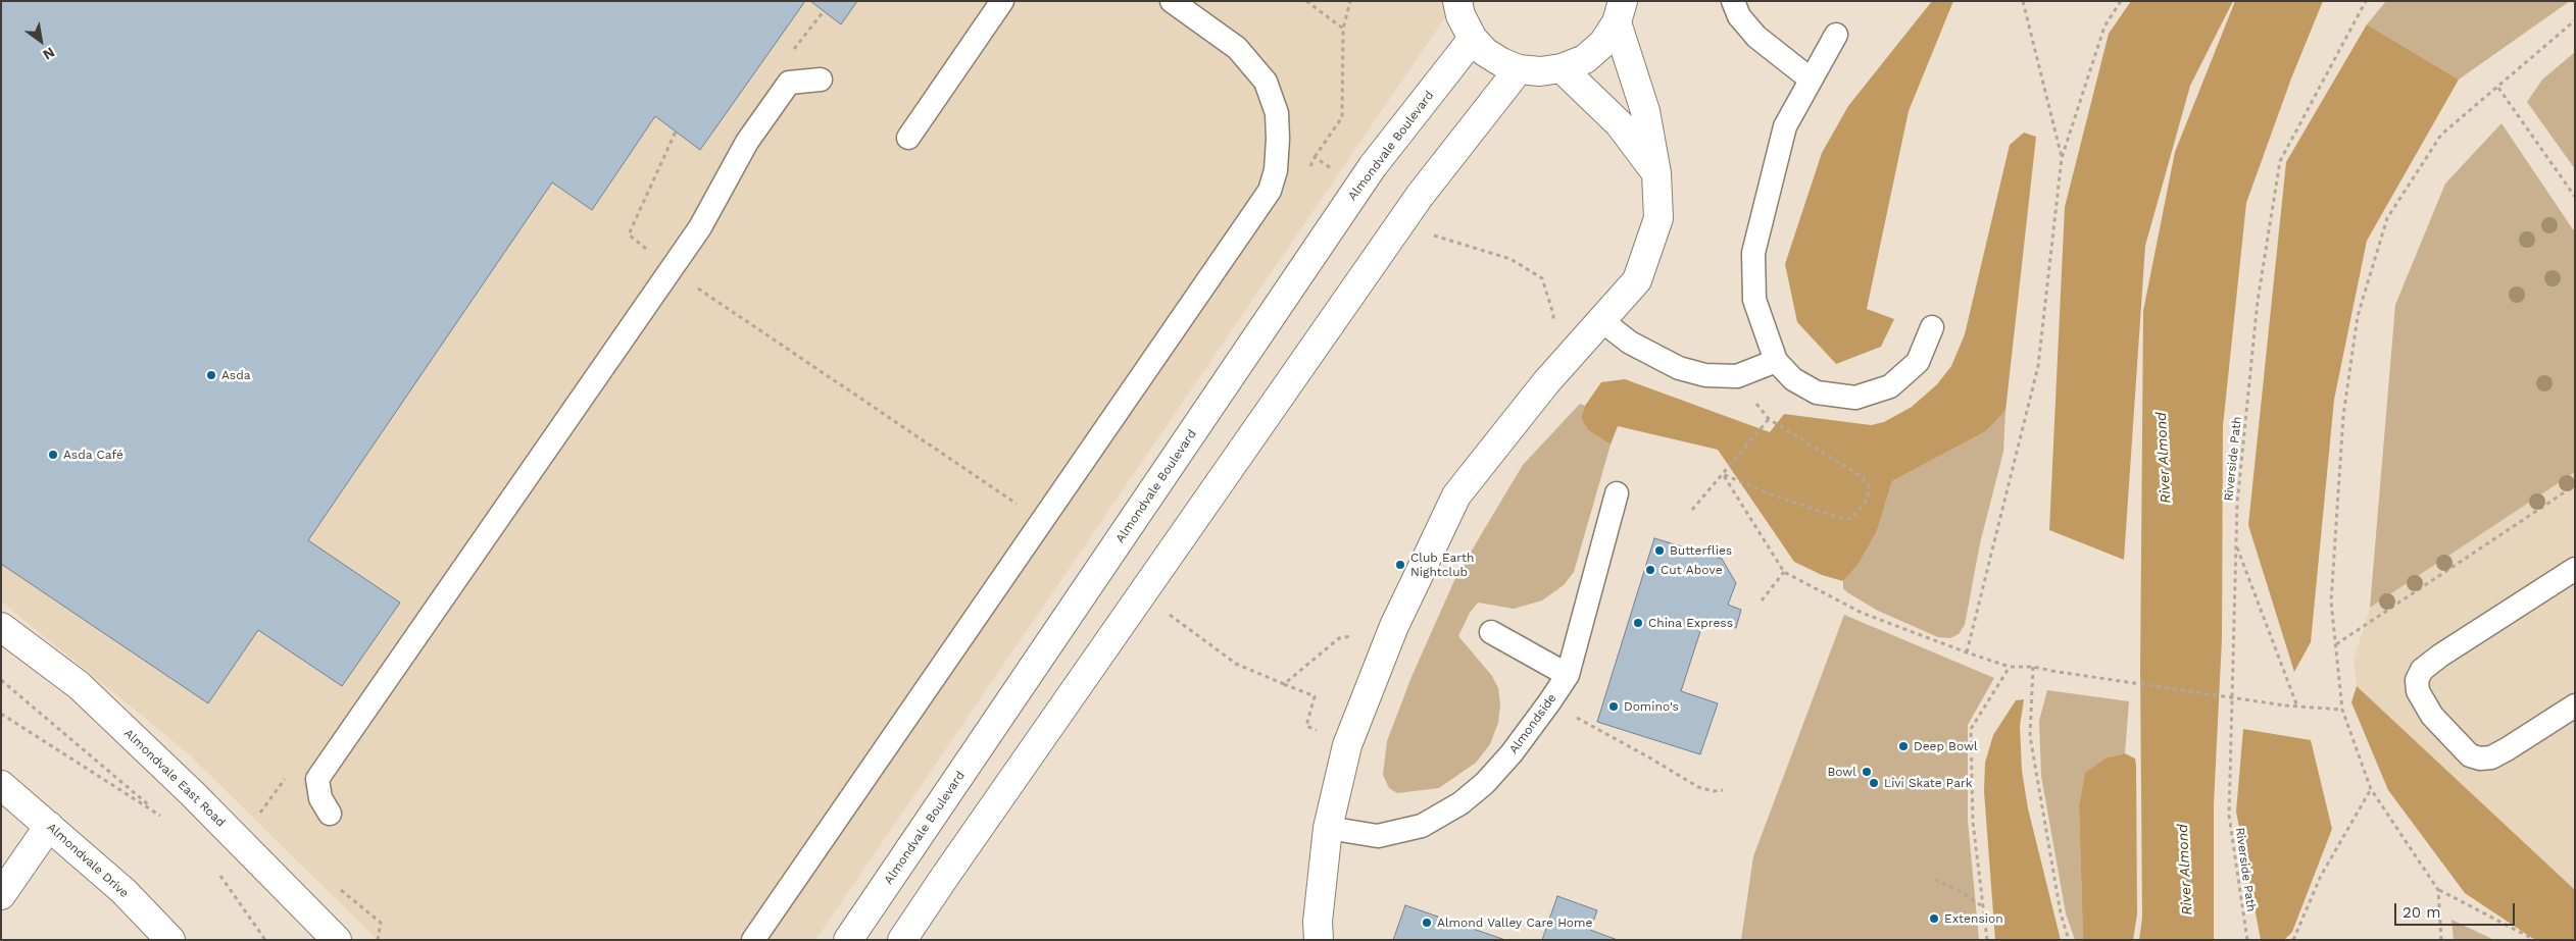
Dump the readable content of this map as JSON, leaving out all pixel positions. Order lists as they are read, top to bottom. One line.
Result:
{"streets":{"street":["Almondvale Boulevard","Almondvale East Road","Almondvale Drive"],"lane":["Almondside"],"path":["Riverside Path"]},"water":["River Almond"],"places":["Asda","Asda Café","Butterflies","Club Earth Nightclub","Cut Above","China Express","Domino's","Deep Bowl","Bowl","Livi Skate Park","Extension","Almond Valley Care Home"],"scale_bar":"20 m","north":"bottom right"}
